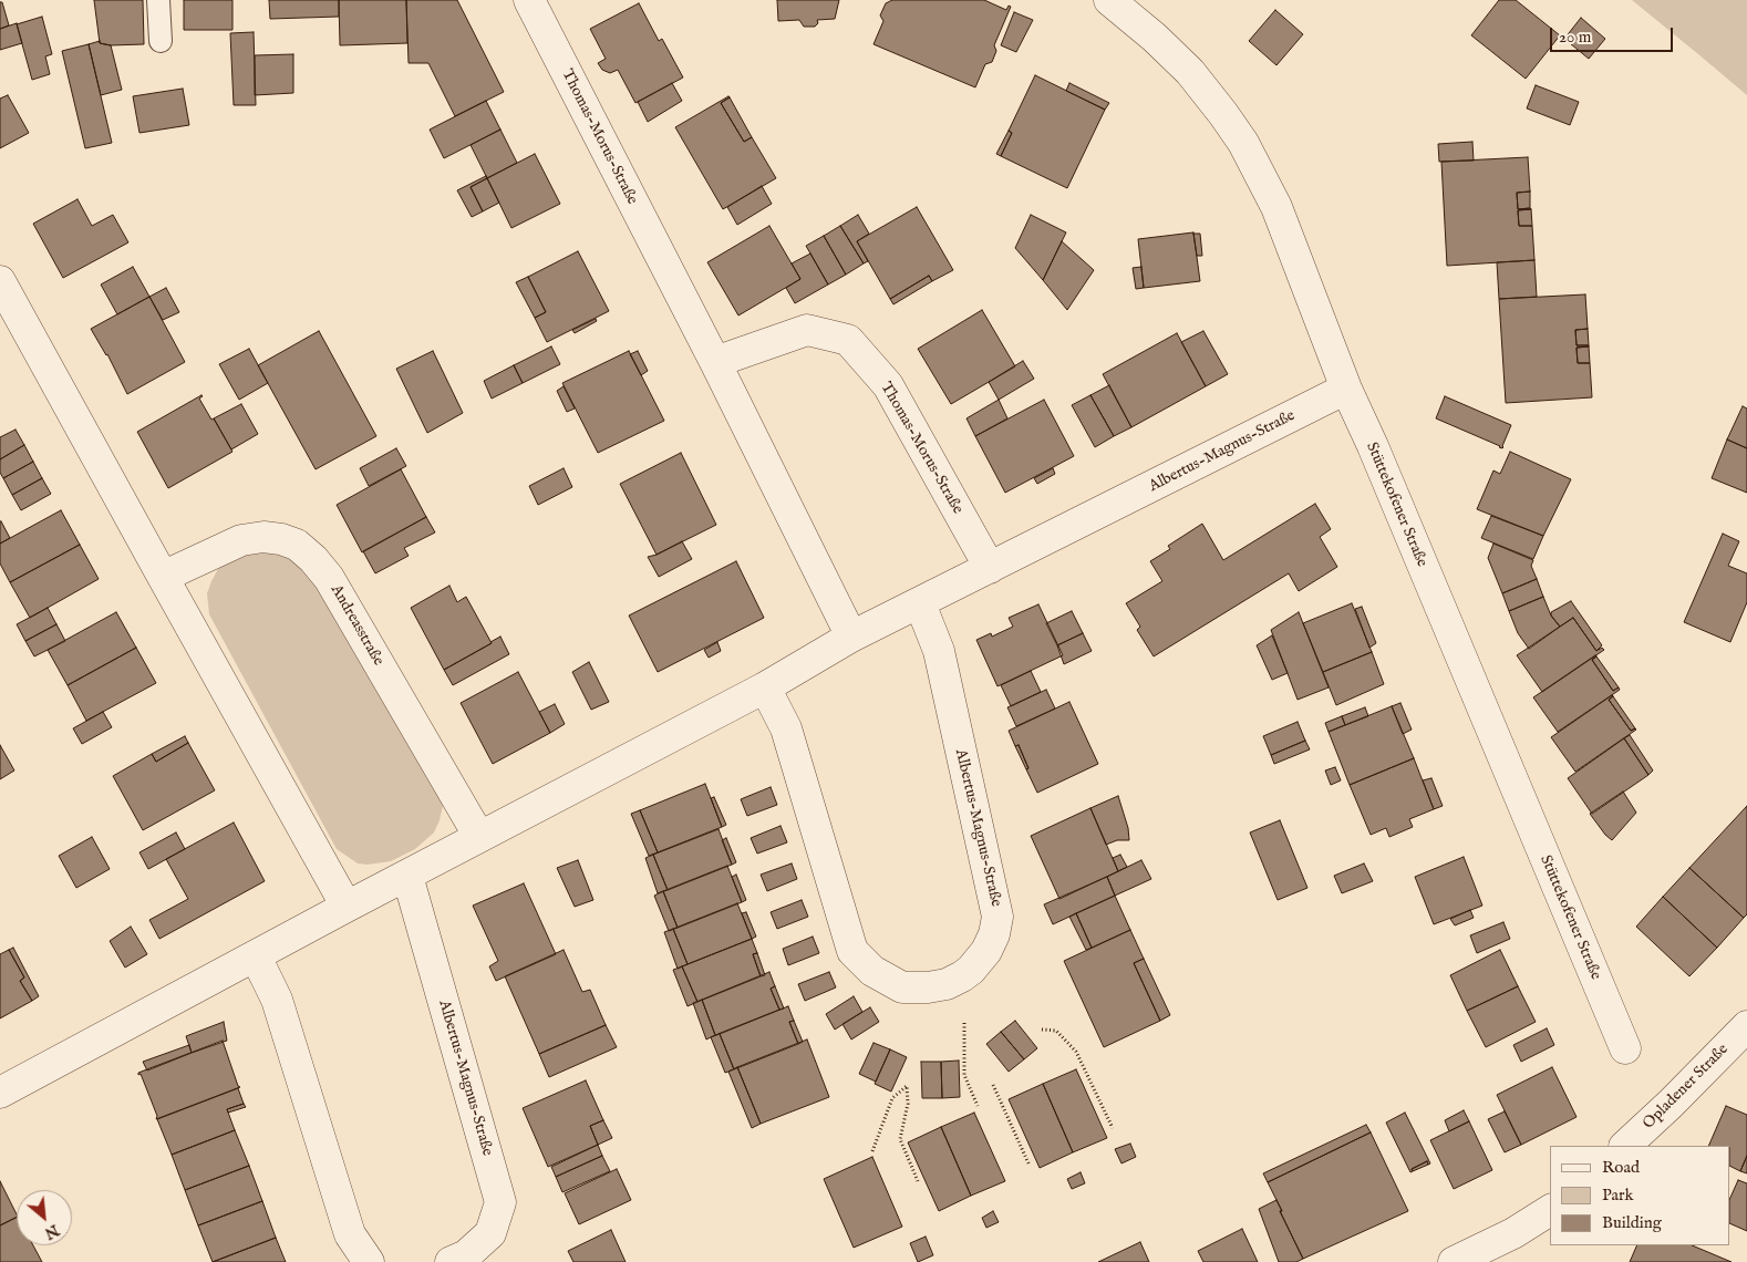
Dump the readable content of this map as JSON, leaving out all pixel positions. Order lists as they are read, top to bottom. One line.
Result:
{"streets":{"street":["Thomas-Morus-Straße","Albertus-Magnus-Straße","Stüttekofener Straße","Andreasstraße","Opladener Straße"]},"crossings":[["Thomas-Morus-Straße","Albertus-Magnus-Straße"],["Albertus-Magnus-Straße","Stüttekofener Straße"],["Albertus-Magnus-Straße","Andreasstraße"]],"legend":["Road","Park","Building"],"scale_bar":"20 m","north":"bottom right"}
